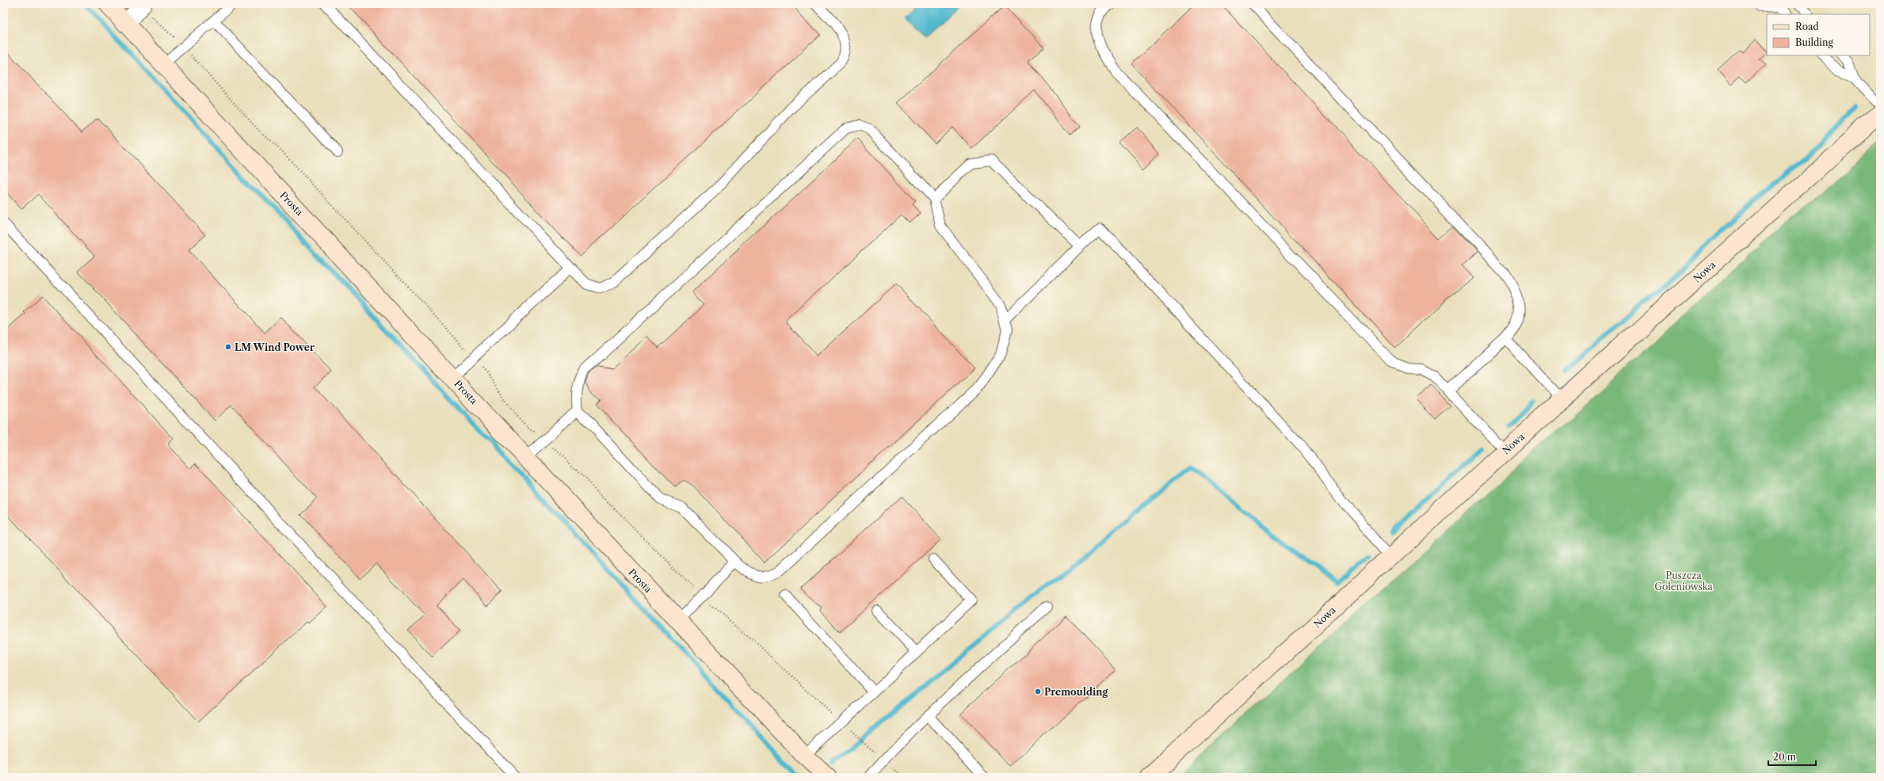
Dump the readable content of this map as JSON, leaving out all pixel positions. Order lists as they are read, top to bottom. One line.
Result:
{"streets":{"street":["Prosta","Nowa"]},"parks":["Puszcza Goleniowska"],"places":["LM Wind Power","Premoulding"],"legend":["Road","Building"],"scale_bar":"20 m"}
